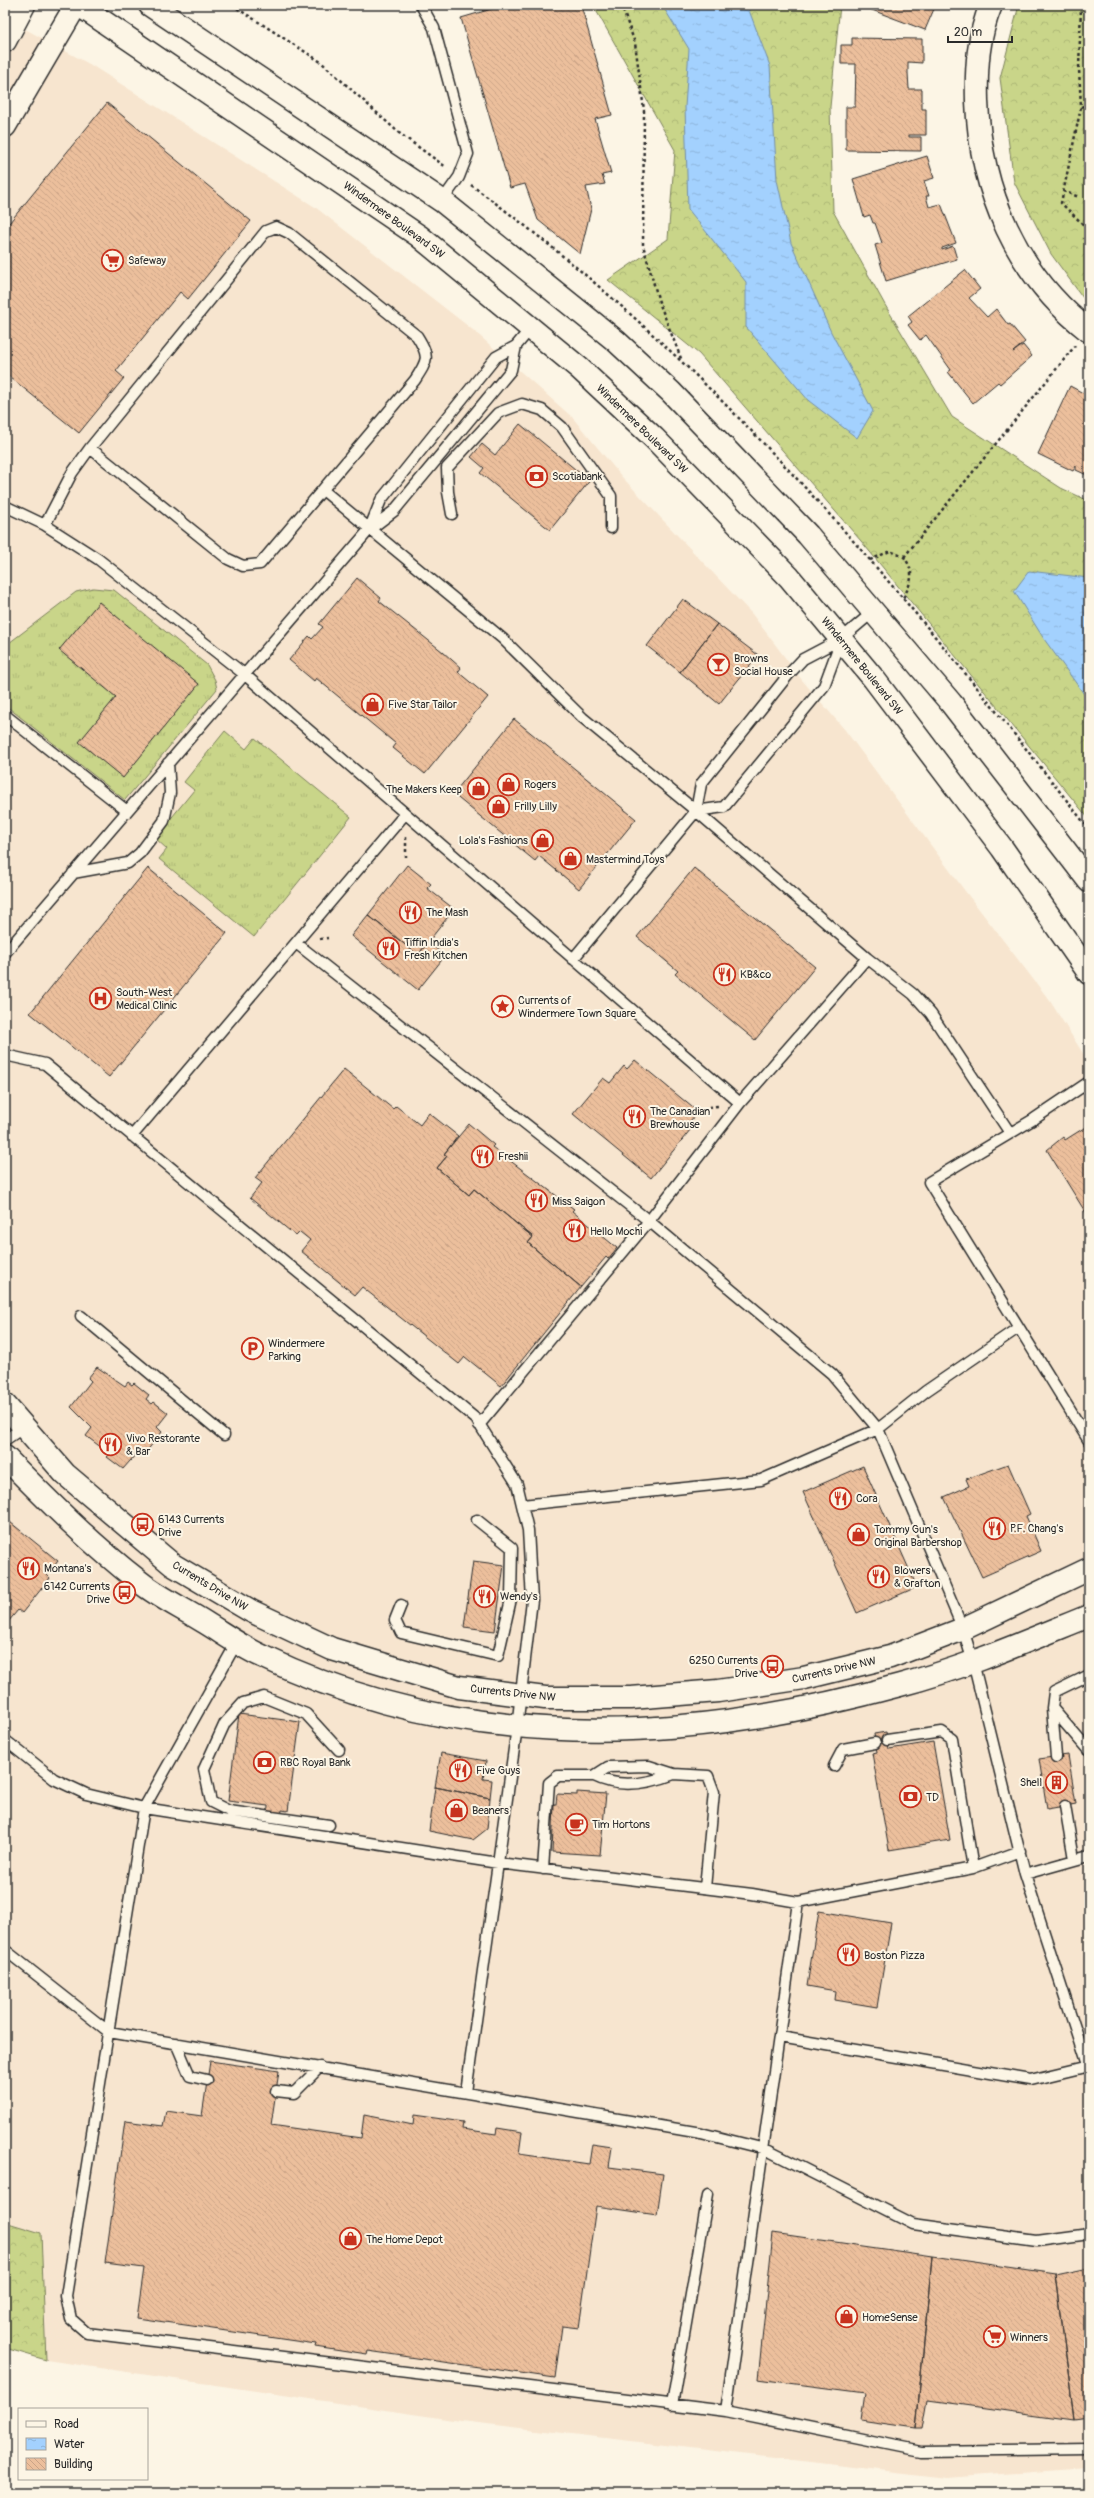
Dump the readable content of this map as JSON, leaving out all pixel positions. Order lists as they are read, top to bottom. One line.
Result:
{"streets":{"street":["Windermere Boulevard SW","Currents Drive NW"]},"places":{"supermarket":["Safeway","Winners"],"bank":["Scotiabank","RBC Royal Bank","TD"],"bar":["Browns Social House"],"shop":["Five Star Tailor","Rogers","The Makers Keep","Frilly Lilly","Lola's Fashions","Mastermind Toys","Tommy Gun's Original Barbershop","Beaners","The Home Depot","HomeSense"],"restaurant":["The Mash","Tiffin India's Fresh Kitchen","KB&co","The Canadian Brewhouse","Freshii","Miss Saigon","Hello Mochi","Vivo Restorante & Bar","Cora","P.F. Chang's","Montana's","Blowers & Grafton","Wendy's","Five Guys","Boston Pizza"],"hospital":["South-West Medical Clinic"],"place":["Currents of Windermere Town Square"],"parking":["Windermere Parking"],"bus stop":["6143 Currents Drive","6142 Currents Drive","6250 Currents Drive"],"building":["Shell"],"cafe":["Tim Hortons"]},"legend":["Road","Water","Building"],"scale_bar":"20 m"}
